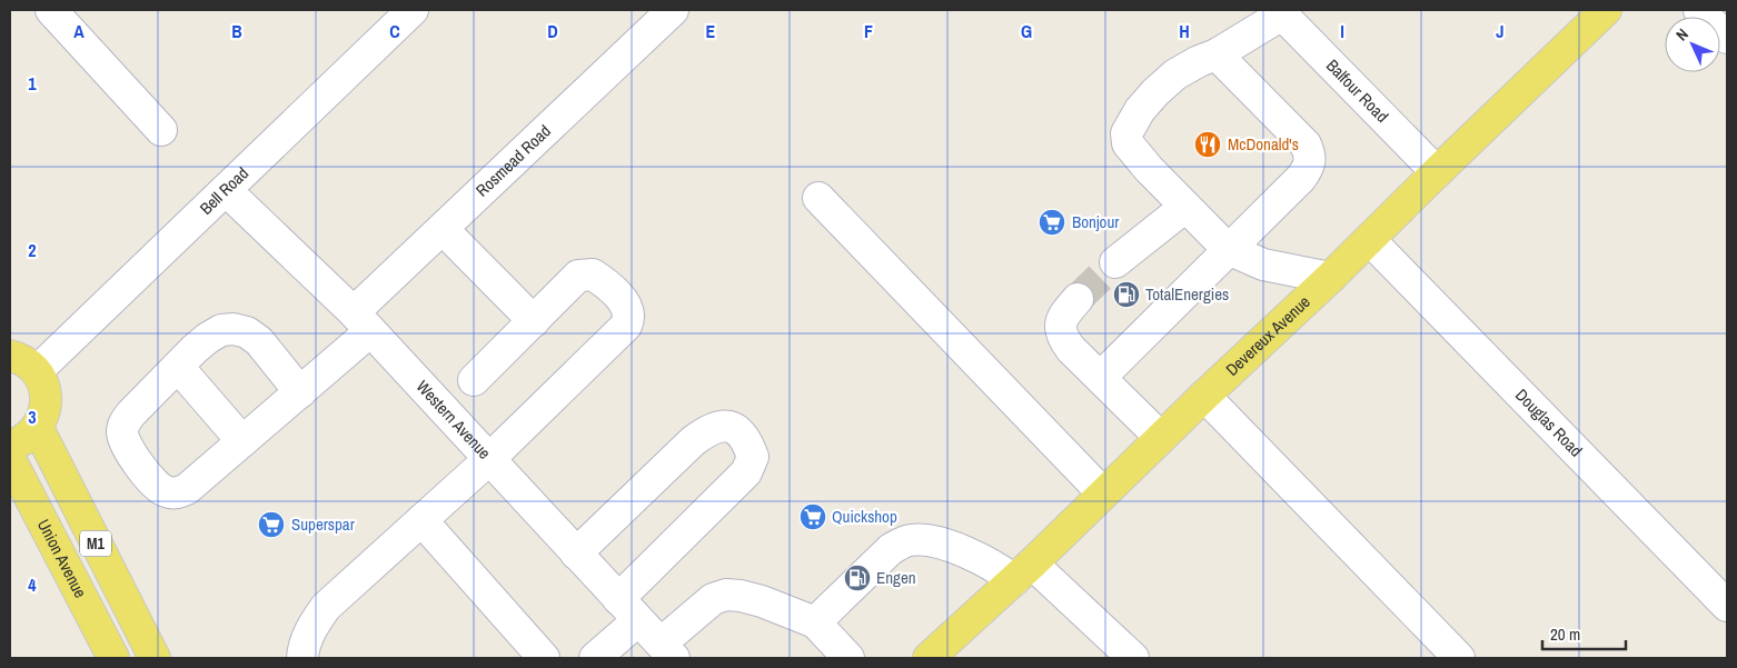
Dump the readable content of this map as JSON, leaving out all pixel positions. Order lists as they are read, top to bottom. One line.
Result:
{"streets":{"main road":["Devereux Avenue","M1","Union Avenue"],"street":["Balfour Road","Rosmead Road","Bell Road","Western Avenue","Douglas Road"]},"crossings":[["Balfour Road","Devereux Avenue"],["Rosmead Road","Western Avenue"],["Bell Road","Western Avenue"],["Devereux Avenue","Douglas Road"]],"places":{"restaurant":["McDonald's"],"supermarket":["Bonjour","Quickshop","Superspar"],"fuel station":["TotalEnergies","Engen"]},"scale_bar":"20 m","north":"top left","grid":{"columns":["A","B","C","D","E","F","G","H","I","J"],"rows":["1","2","3","4"]}}
